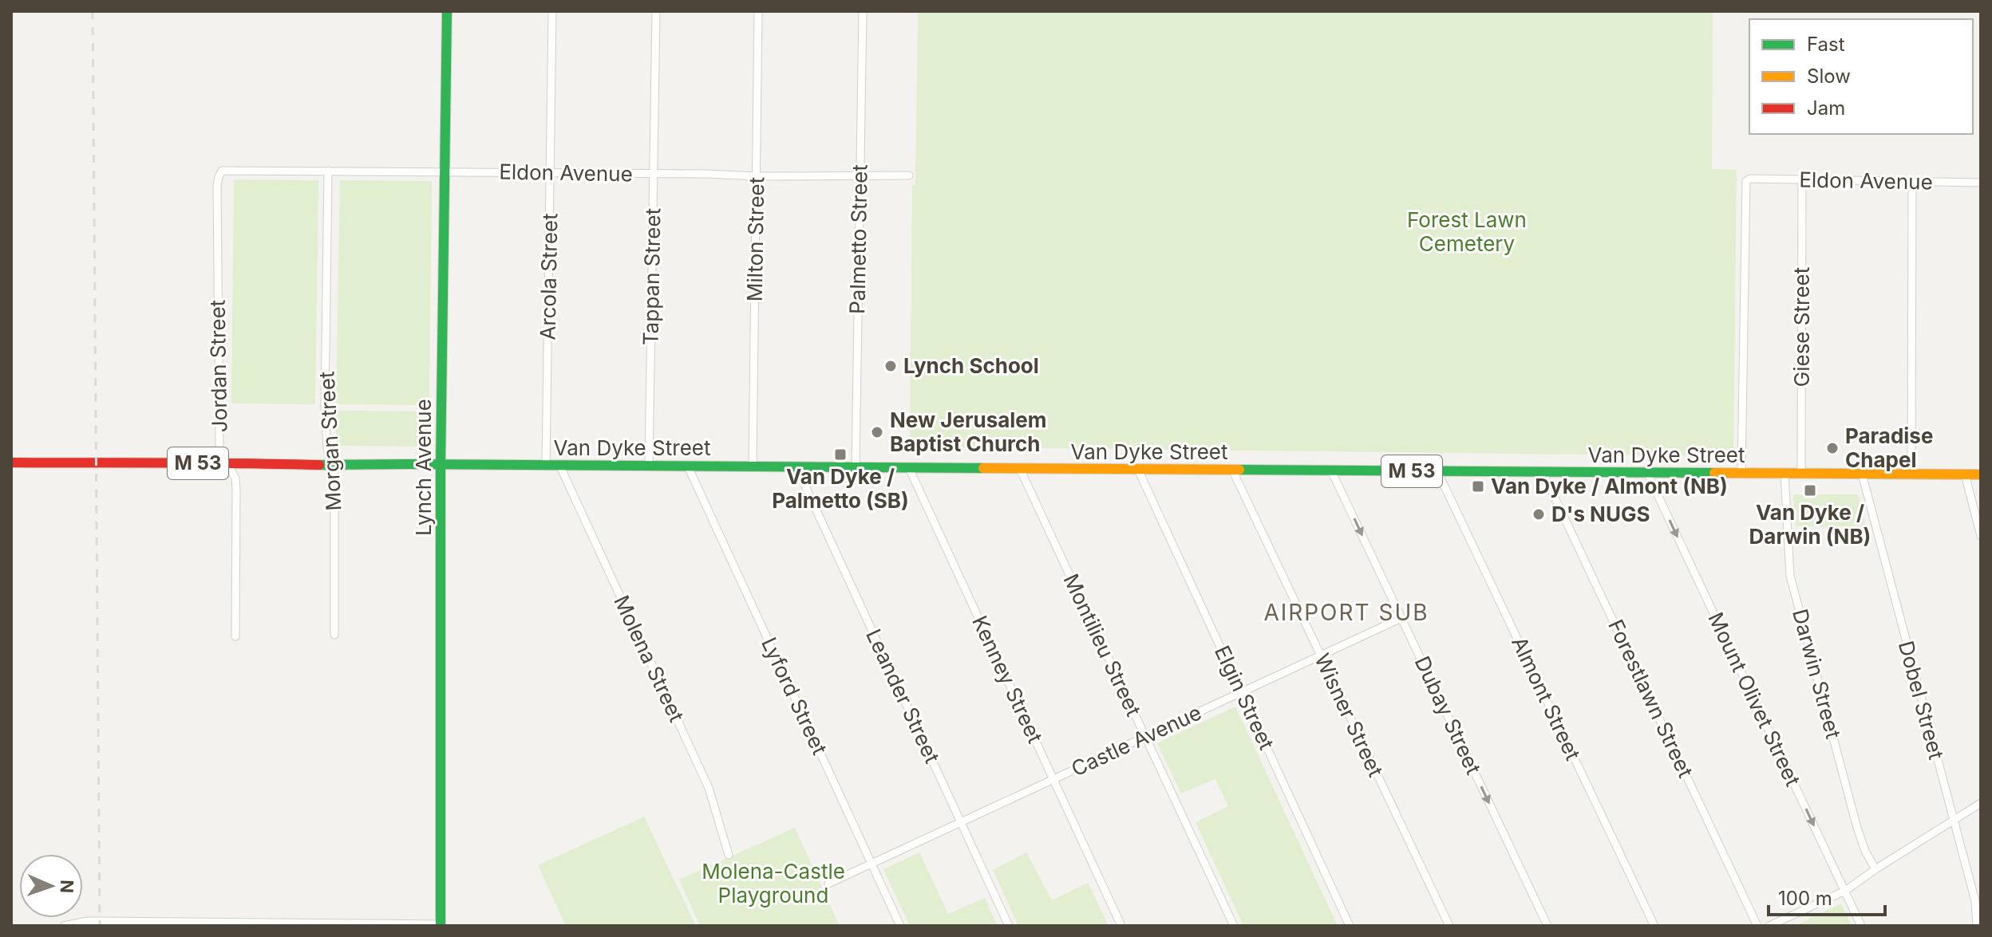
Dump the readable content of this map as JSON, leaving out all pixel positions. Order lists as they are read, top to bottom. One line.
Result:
{"streets":{"main road":["Van Dyke Street","M 53","Lynch Avenue"],"street":["Eldon Avenue","Milton Street","Palmetto Street","Arcola Street","Tappan Street","Giese Street","Jordan Street","Morgan Street","Montilieu Street","Molena Street","Darwin Street","Kenney Street","Lyford Street","Leander Street","Elgin Street","Almont Street","Forestlawn Street","Mount Olivet Street","Dobel Street","Wisner Street","Dubay Street","Castle Avenue"]},"crossings":[["Eldon Avenue","Milton Street"],["Eldon Avenue","Palmetto Street"],["Eldon Avenue","Arcola Street"],["Eldon Avenue","Tappan Street"],["Eldon Avenue","Giese Street"],["Eldon Avenue","Jordan Street"],["Eldon Avenue","Morgan Street"],["Eldon Avenue","Van Dyke Street"],["Eldon Avenue","Lynch Avenue"],["Milton Street","Van Dyke Street"],["Palmetto Street","Van Dyke Street"],["Arcola Street","Van Dyke Street"],["Tappan Street","Van Dyke Street"],["Giese Street","Van Dyke Street"],["Jordan Street","Van Dyke Street"],["Morgan Street","Van Dyke Street"],["Van Dyke Street","Lynch Avenue"],["Van Dyke Street","Montilieu Street"],["Van Dyke Street","Molena Street"],["Van Dyke Street","Darwin Street"],["Van Dyke Street","Kenney Street"],["Van Dyke Street","Lyford Street"],["Van Dyke Street","Leander Street"],["Van Dyke Street","Elgin Street"],["Van Dyke Street","Almont Street"],["Van Dyke Street","Forestlawn Street"],["Van Dyke Street","Mount Olivet Street"],["Van Dyke Street","Dobel Street"],["Van Dyke Street","Wisner Street"],["Van Dyke Street","Dubay Street"],["Montilieu Street","Castle Avenue"],["Kenney Street","Castle Avenue"],["Lyford Street","Castle Avenue"],["Leander Street","Castle Avenue"],["Elgin Street","Castle Avenue"],["Wisner Street","Castle Avenue"],["Dubay Street","Castle Avenue"]],"one_way":["Mount Olivet Street","Dubay Street"],"districts":["AIRPORT SUB"],"parks":["Forest Lawn Cemetery","Molena-Castle Playground"],"places":{"other":["Lynch School","New Jerusalem Baptist Church","Paradise Chapel","D's NUGS"],"transit":["Van Dyke / Palmetto (SB)","Van Dyke / Almont (NB)","Van Dyke / Darwin (NB)"]},"legend":["Fast","Slow","Jam"],"scale_bar":"100 m","north":"right"}
